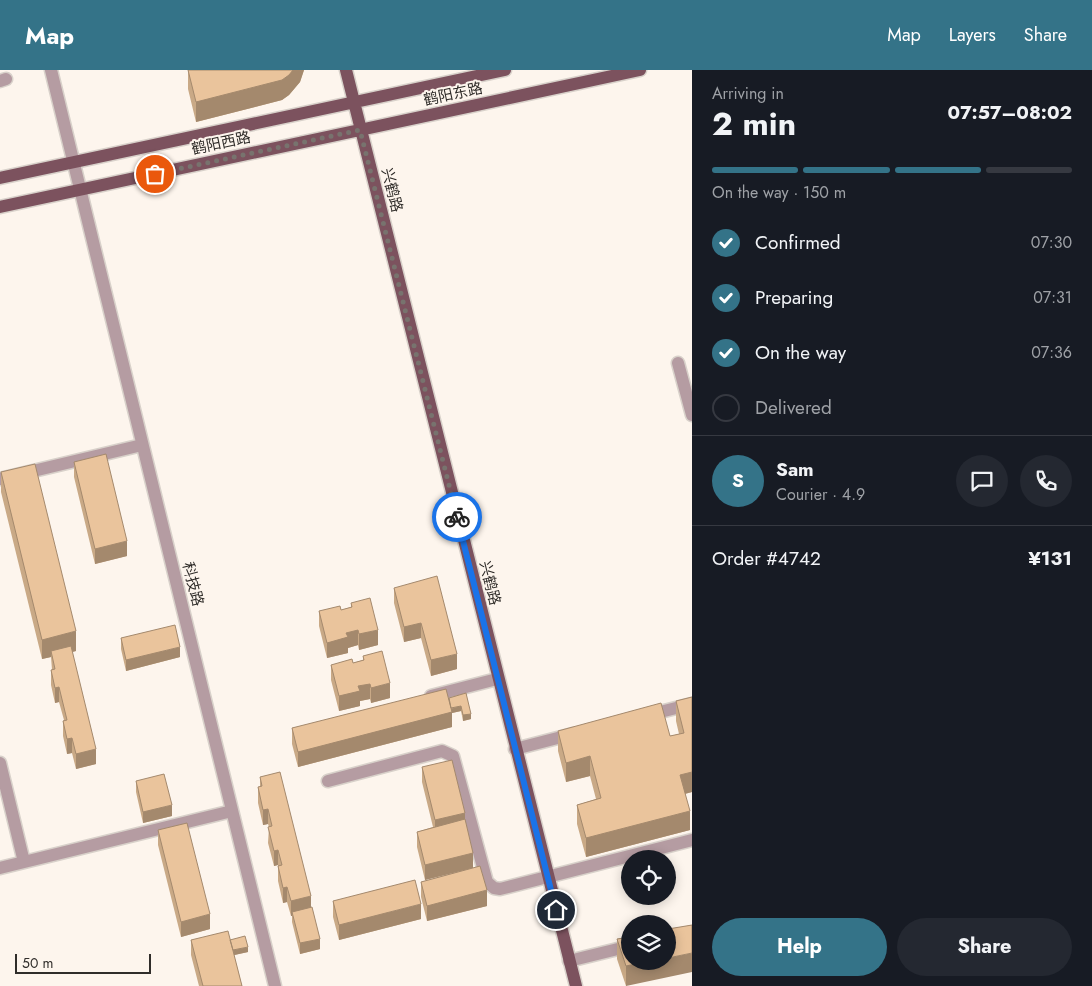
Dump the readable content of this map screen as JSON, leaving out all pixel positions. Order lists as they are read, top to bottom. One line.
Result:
{"streets":{"main road":["鹤阳东路","鹤阳西路","兴鹤路"],"street":["科技路"]},"crossings":[["鹤阳东路","鹤阳西路"],["鹤阳东路","兴鹤路"],["鹤阳西路","兴鹤路"],["鹤阳西路","科技路"]],"scale_bar":"50 m","page":{"header":"Map","nav":["Map","Layers","Share"],"heading":["2 min","Arriving in","07:57–08:02"],"panel":["Sam","Courier · 4.9","Order #4742","¥131"],"bar":"On the way · 150 m","list":[["Confirmed","07:30"],["Preparing","07:31"],["On the way","07:36"],"Delivered"],"round":"S","buttons":["Help","Share"],"scale":"50 m"}}
